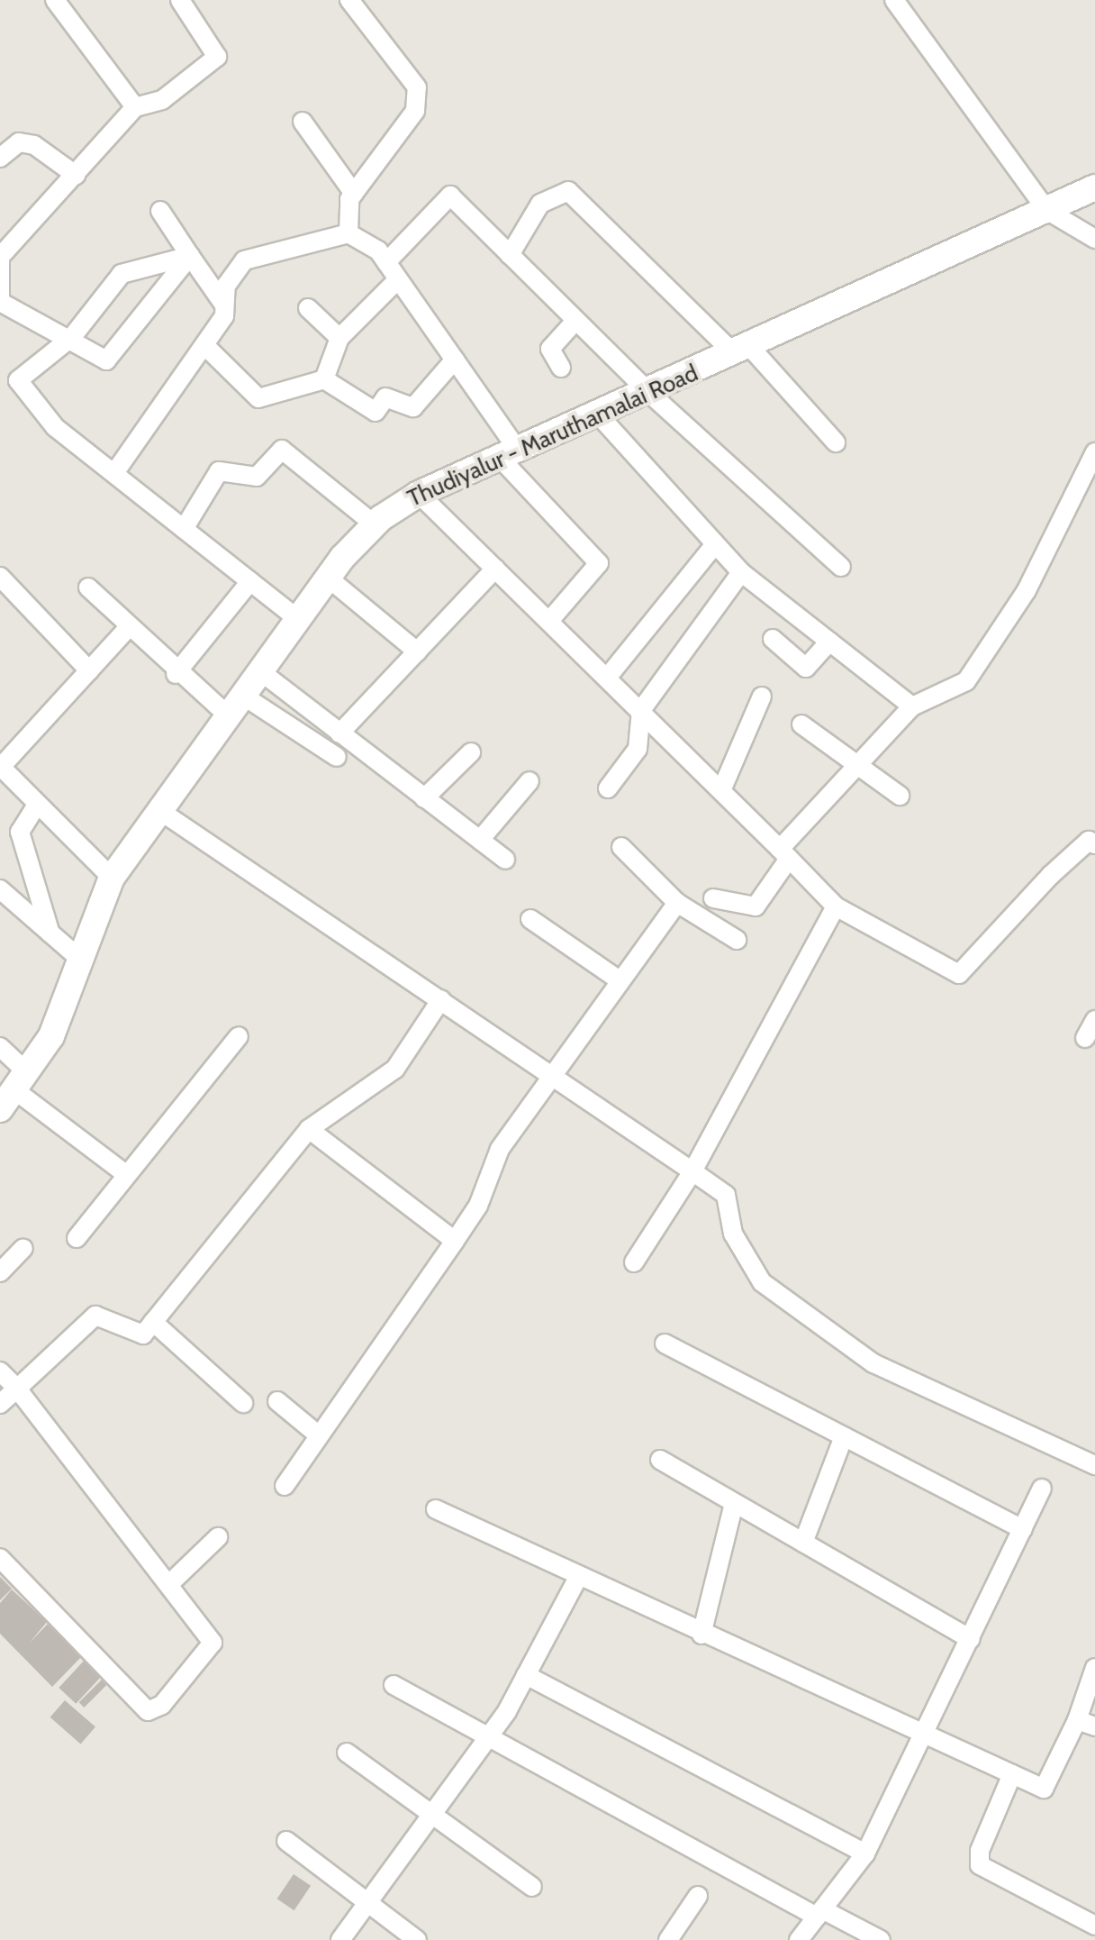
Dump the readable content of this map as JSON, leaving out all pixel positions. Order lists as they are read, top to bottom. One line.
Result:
{"streets":{"main road":["Thudiyalur - Maruthamalai Road"]}}
